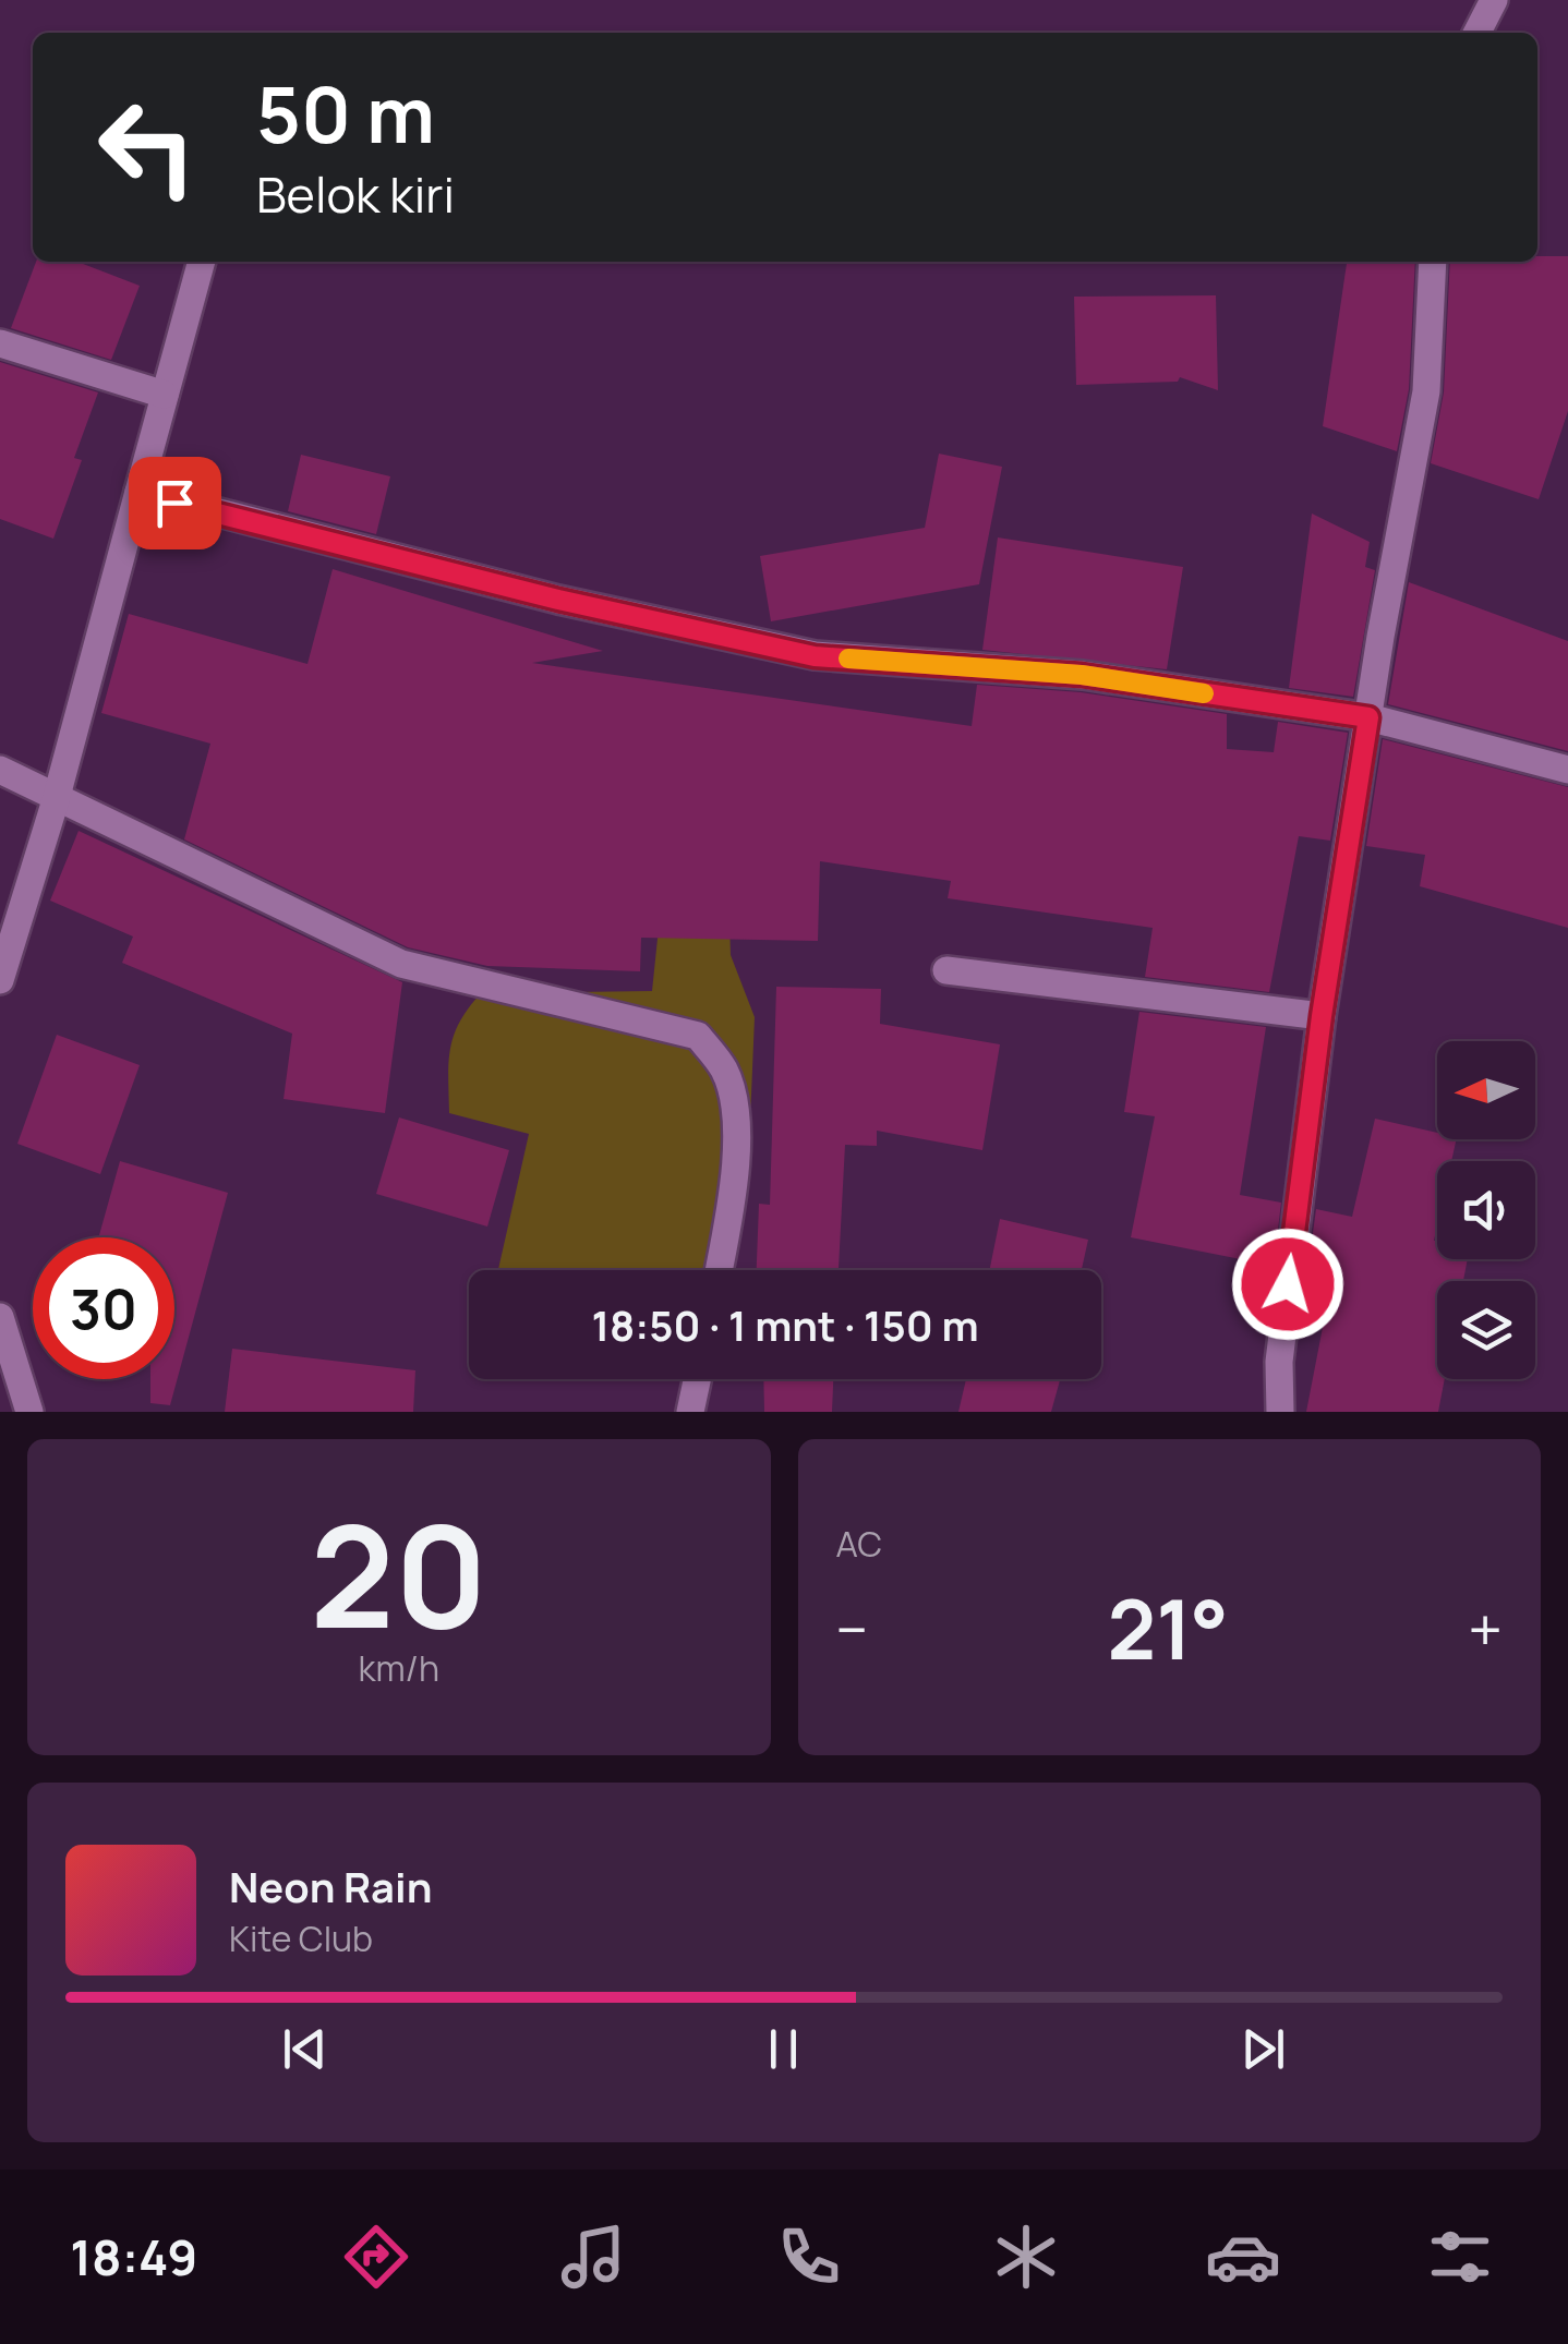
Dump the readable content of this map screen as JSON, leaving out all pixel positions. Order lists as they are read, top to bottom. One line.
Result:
{"north":"left","page":{"turn":["50 m","Belok kiri"],"limit":"30","trip":"18:50 · 1 mnt · 150 m","tile":[["20","km/h"],"AC"],"heat":["−","21°","+"],"song":["Neon Rain","Kite Club"],"tabs":"18:49"}}
